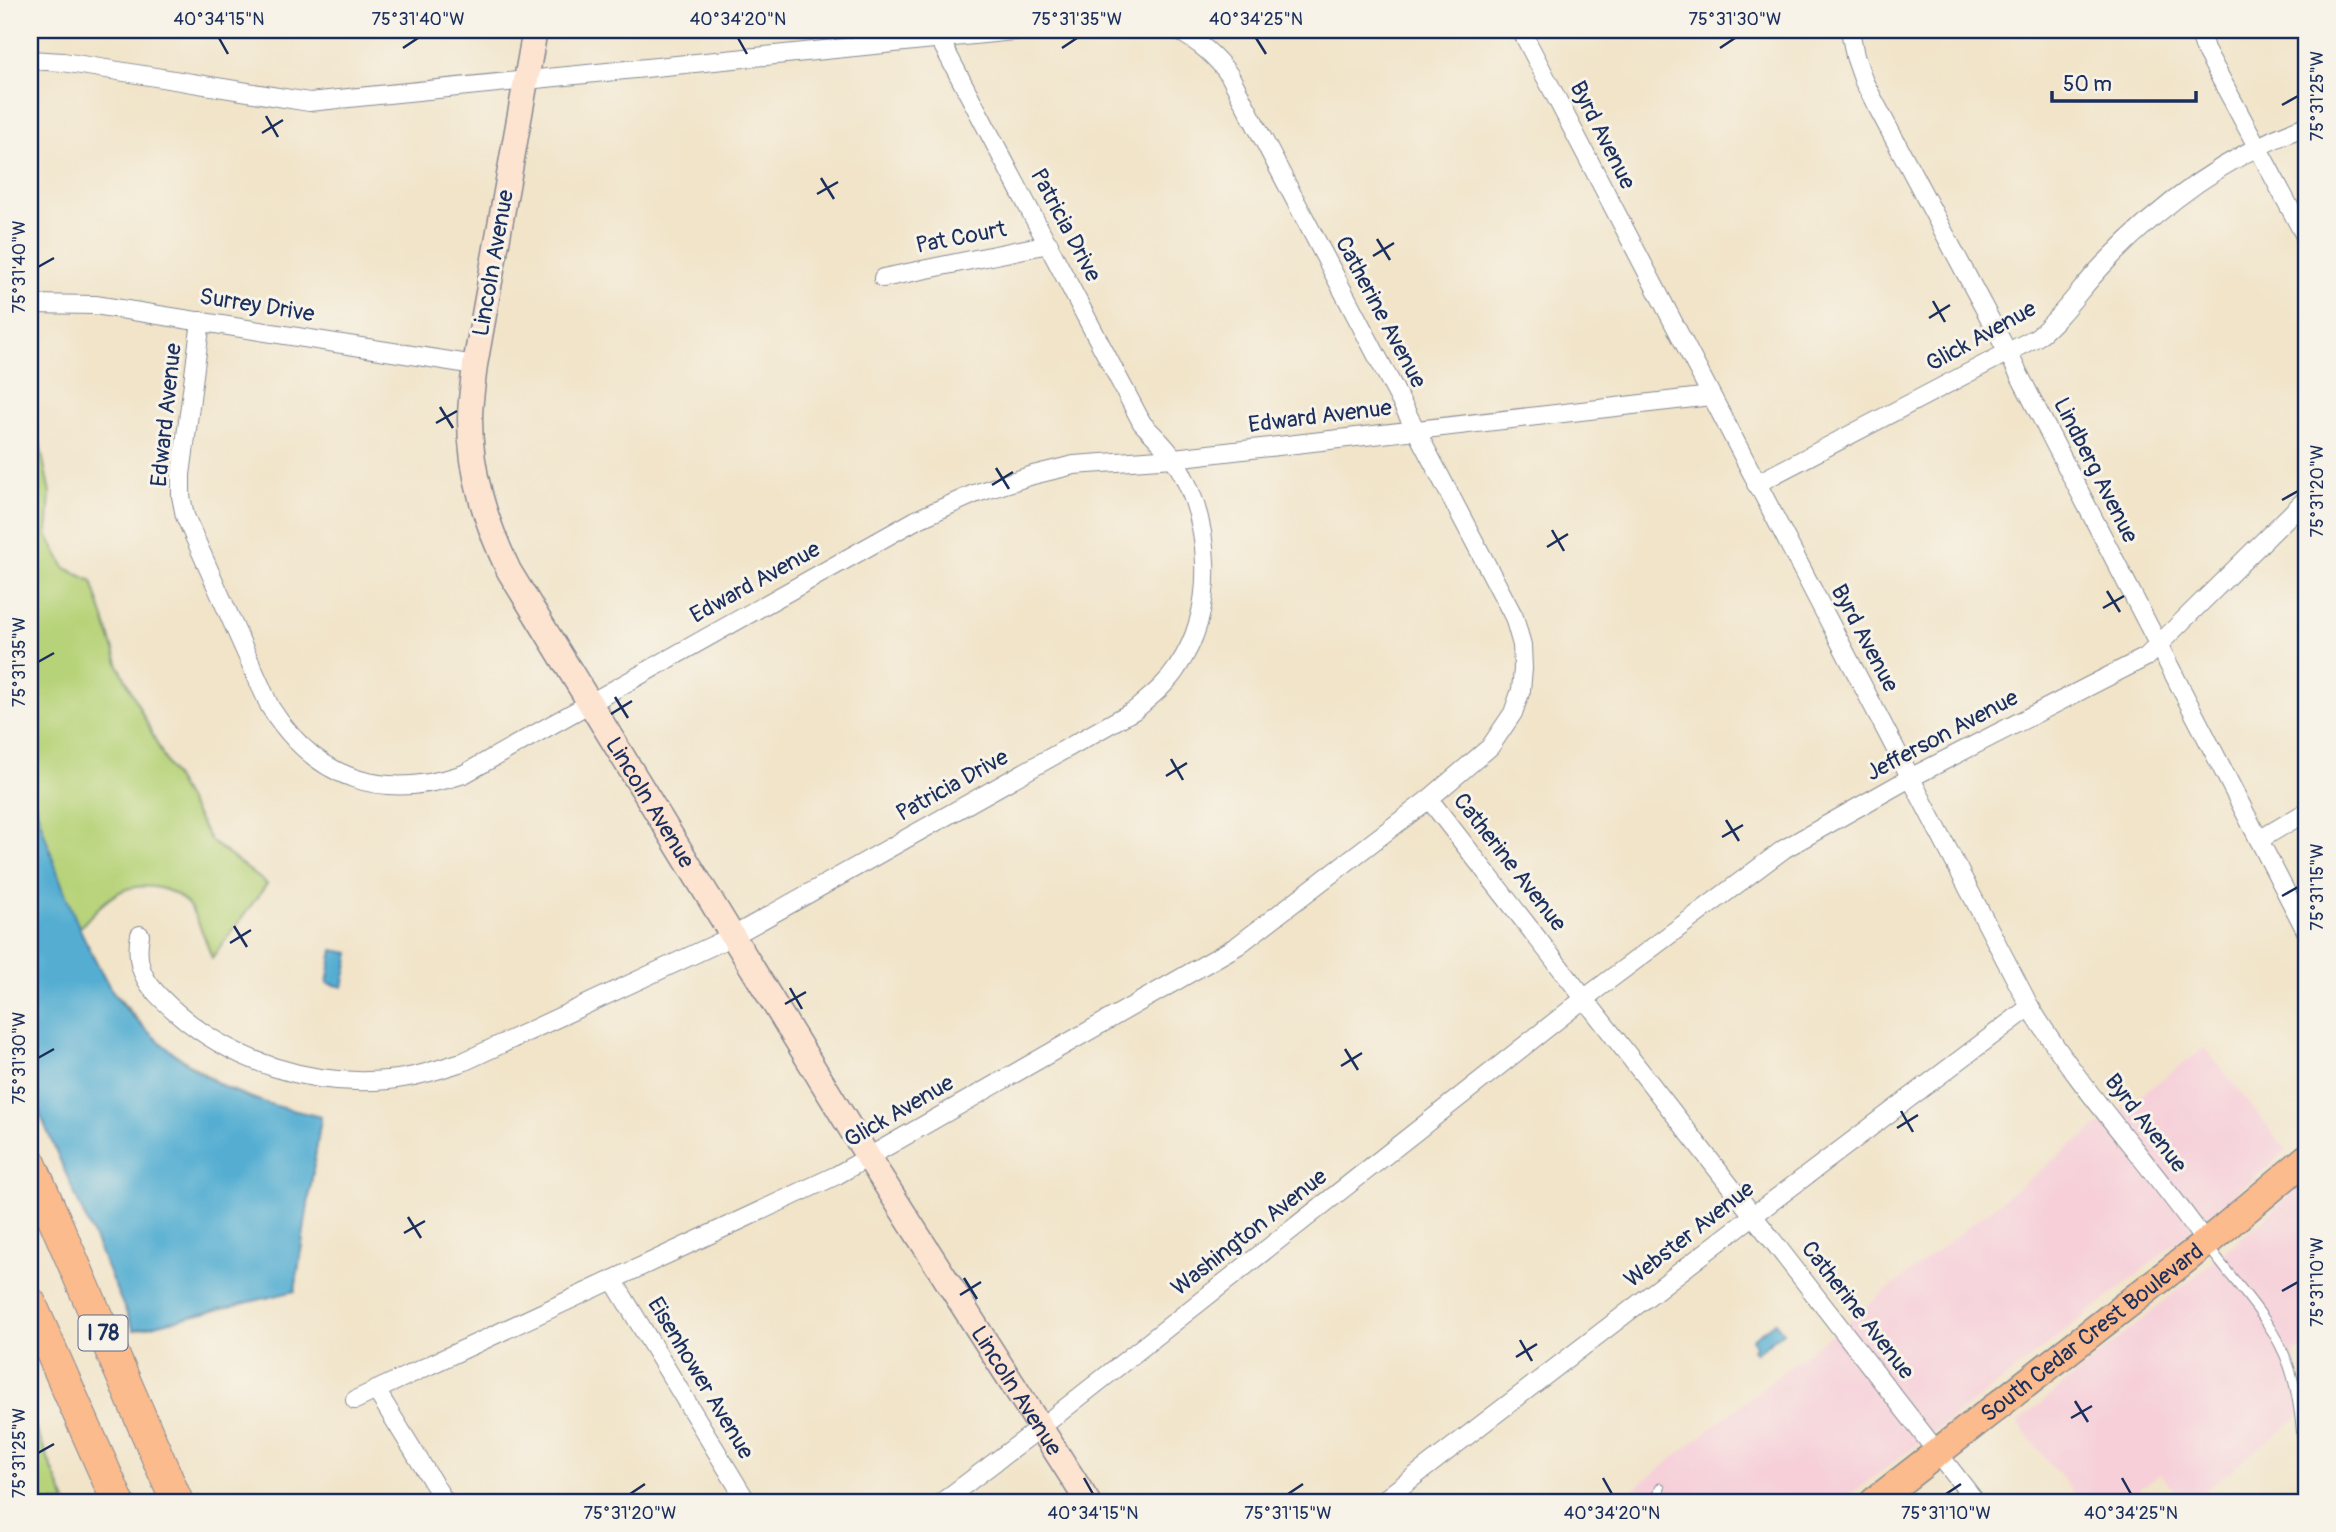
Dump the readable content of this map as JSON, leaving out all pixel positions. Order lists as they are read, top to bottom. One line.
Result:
{"streets":{"highway":["I 78"],"main road":["South Cedar Crest Boulevard"],"street":["Byrd Avenue","Patricia Drive","Pat Court","Lincoln Avenue","Surrey Drive","Catherine Avenue","Glick Avenue","Edward Avenue","Lindberg Avenue","Jefferson Avenue","Washington Avenue","Webster Avenue","Eisenhower Avenue"]},"crossings":[["Byrd Avenue","Glick Avenue"],["Byrd Avenue","Edward Avenue"],["Byrd Avenue","Jefferson Avenue"],["Byrd Avenue","Webster Avenue"],["Byrd Avenue","South Cedar Crest Boulevard"],["Patricia Drive","Pat Court"],["Patricia Drive","Lincoln Avenue"],["Patricia Drive","Edward Avenue"],["Lincoln Avenue","Surrey Drive"],["Lincoln Avenue","Glick Avenue"],["Lincoln Avenue","Edward Avenue"],["Lincoln Avenue","Washington Avenue"],["Surrey Drive","Edward Avenue"],["Catherine Avenue","Glick Avenue"],["Catherine Avenue","Edward Avenue"],["Catherine Avenue","Jefferson Avenue"],["Catherine Avenue","Washington Avenue"],["Catherine Avenue","Webster Avenue"],["Catherine Avenue","South Cedar Crest Boulevard"],["Glick Avenue","Lindberg Avenue"],["Glick Avenue","Eisenhower Avenue"],["Lindberg Avenue","Jefferson Avenue"],["Jefferson Avenue","Washington Avenue"]],"scale_bar":"50 m","coordinates":["40°34'15\"N","75°31'40\"W","40°34'20\"N","75°31'35\"W","40°34'25\"N","75°31'30\"W","75°31'25\"W","75°31'20\"W","75°31'15\"W","75°31'10\"W"]}
